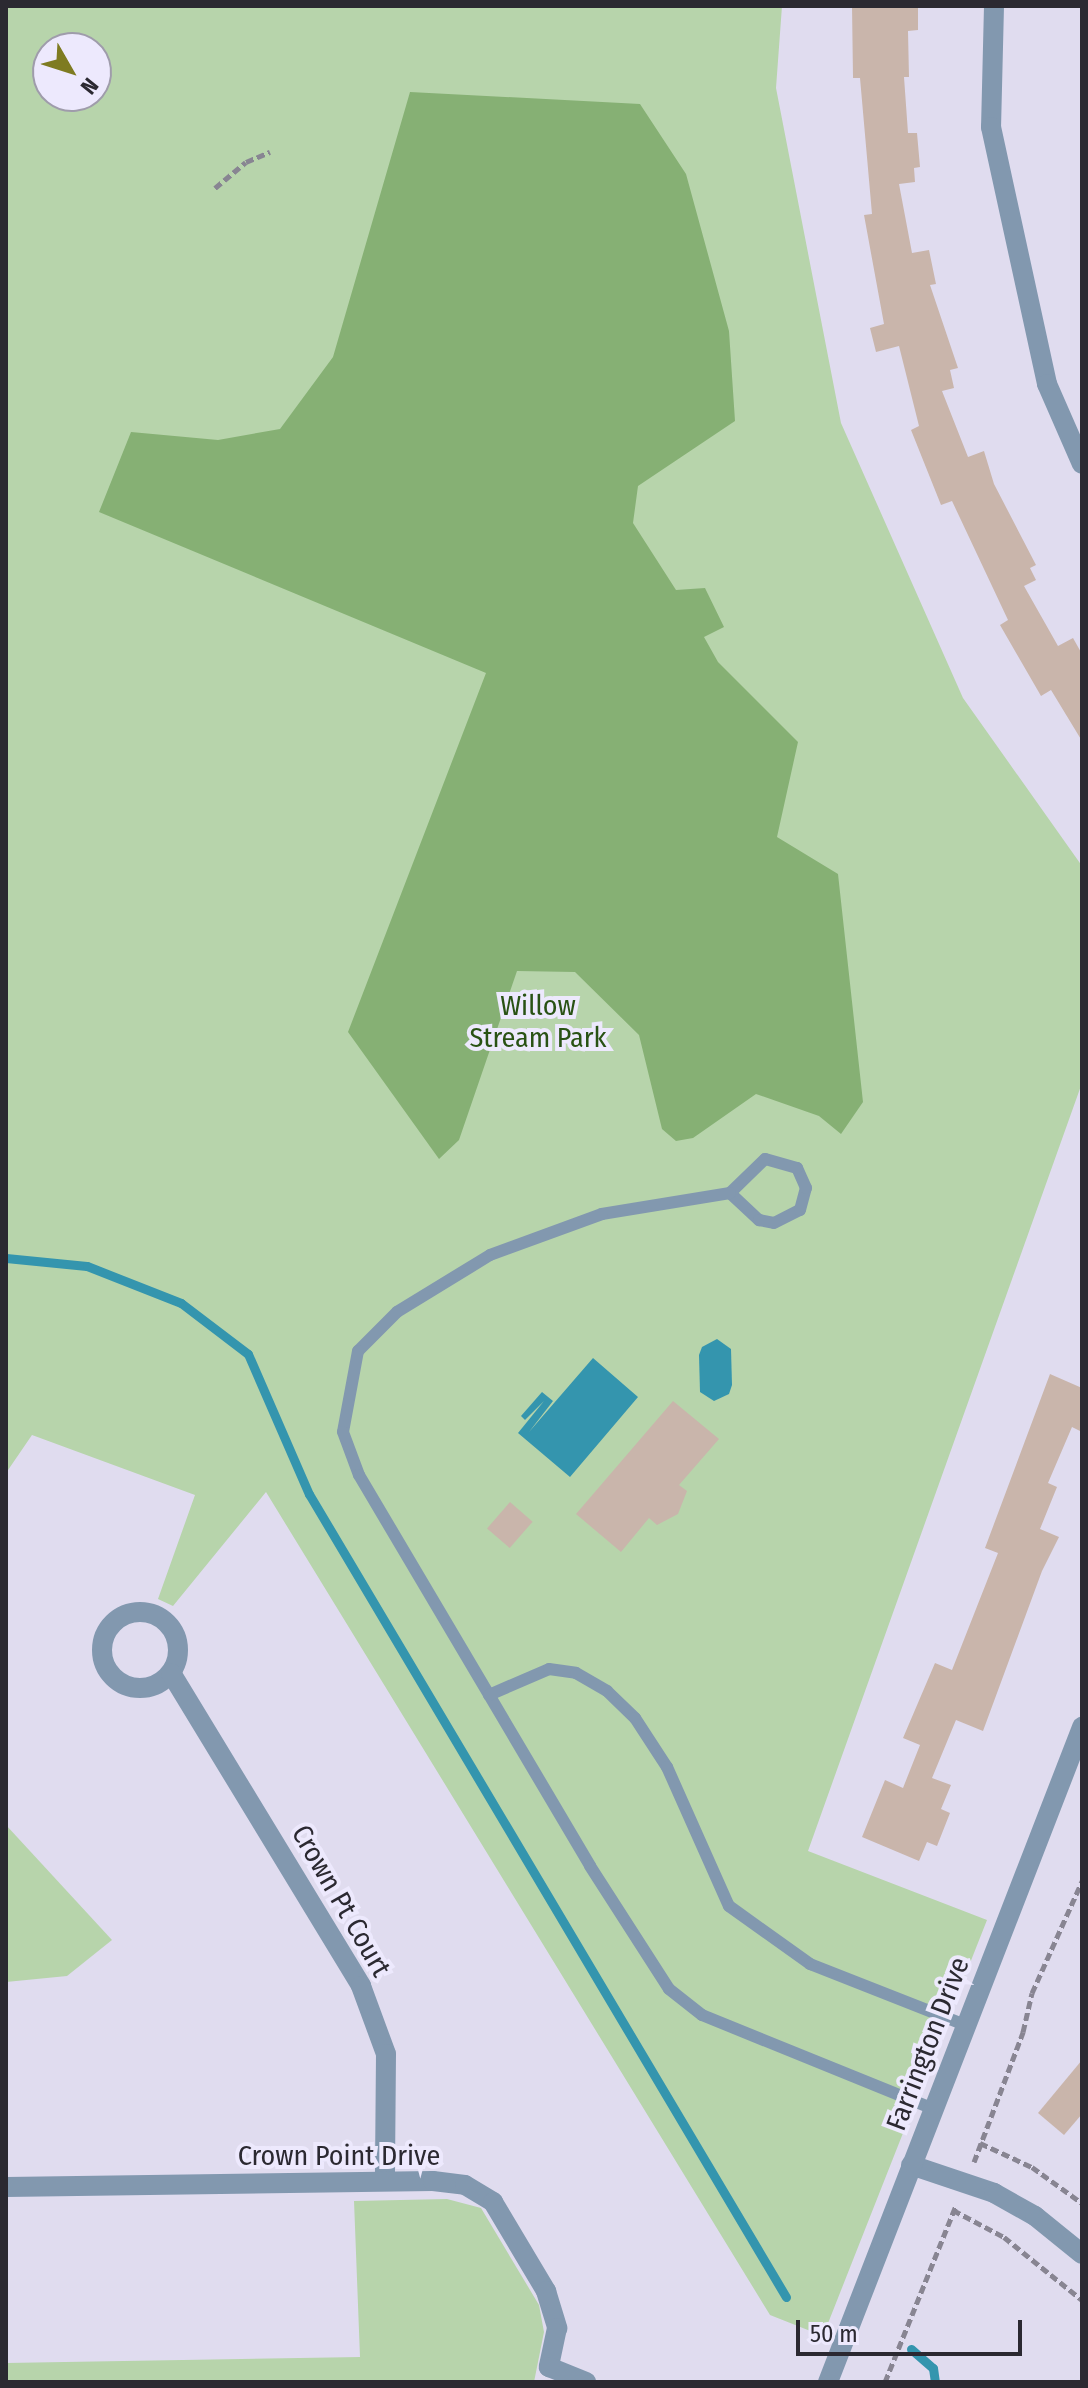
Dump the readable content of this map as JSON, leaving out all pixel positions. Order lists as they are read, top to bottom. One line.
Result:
{"streets":{"street":["Crown Pt Court","Farrington Drive","Crown Point Drive"]},"crossings":[["Crown Pt Court","Crown Point Drive"]],"parks":["Willow Stream Park"],"scale_bar":"50 m","north":"bottom right"}
